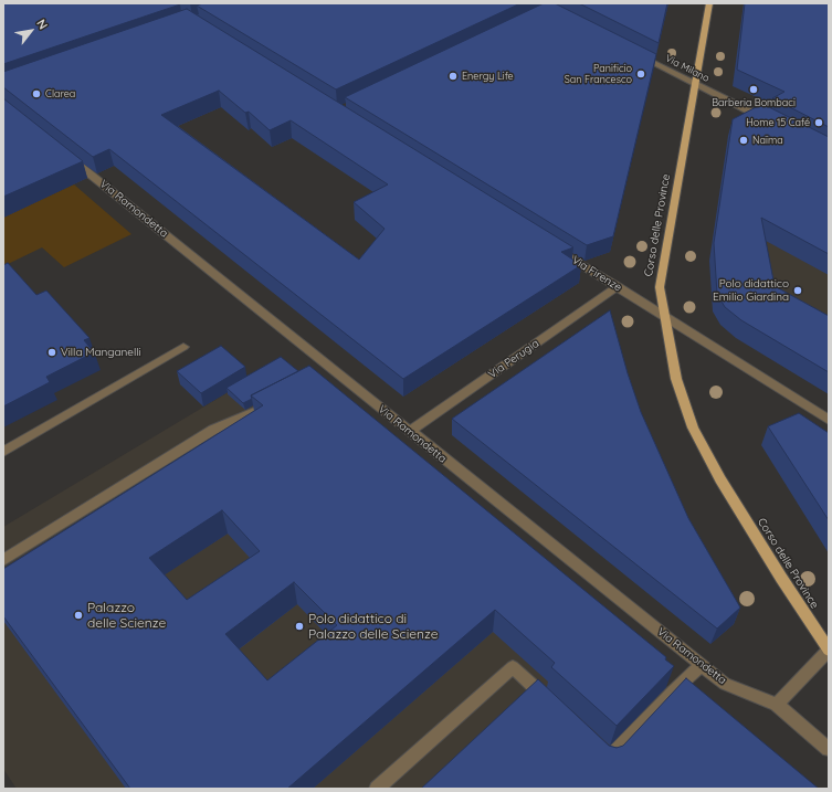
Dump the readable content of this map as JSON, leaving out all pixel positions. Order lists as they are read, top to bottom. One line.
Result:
{"streets":{"main road":["Corso delle Province"],"street":["Via Milano","Via Ramondetta","Via Firenze","Via Perugia"]},"crossings":[["Via Milano","Corso delle Province"],["Via Ramondetta","Via Perugia"],["Corso delle Province","Via Firenze"],["Via Firenze","Via Perugia"]],"places":["Panificio San Francesco","Energy Life","Barberia Bombaci","Clarea","Home 15 Café","Naïma","Polo didattico Emilio Giardina","Villa Manganelli","Palazzo delle Scienze","Polo didattico di Palazzo delle Scienze"],"north":"top right"}
